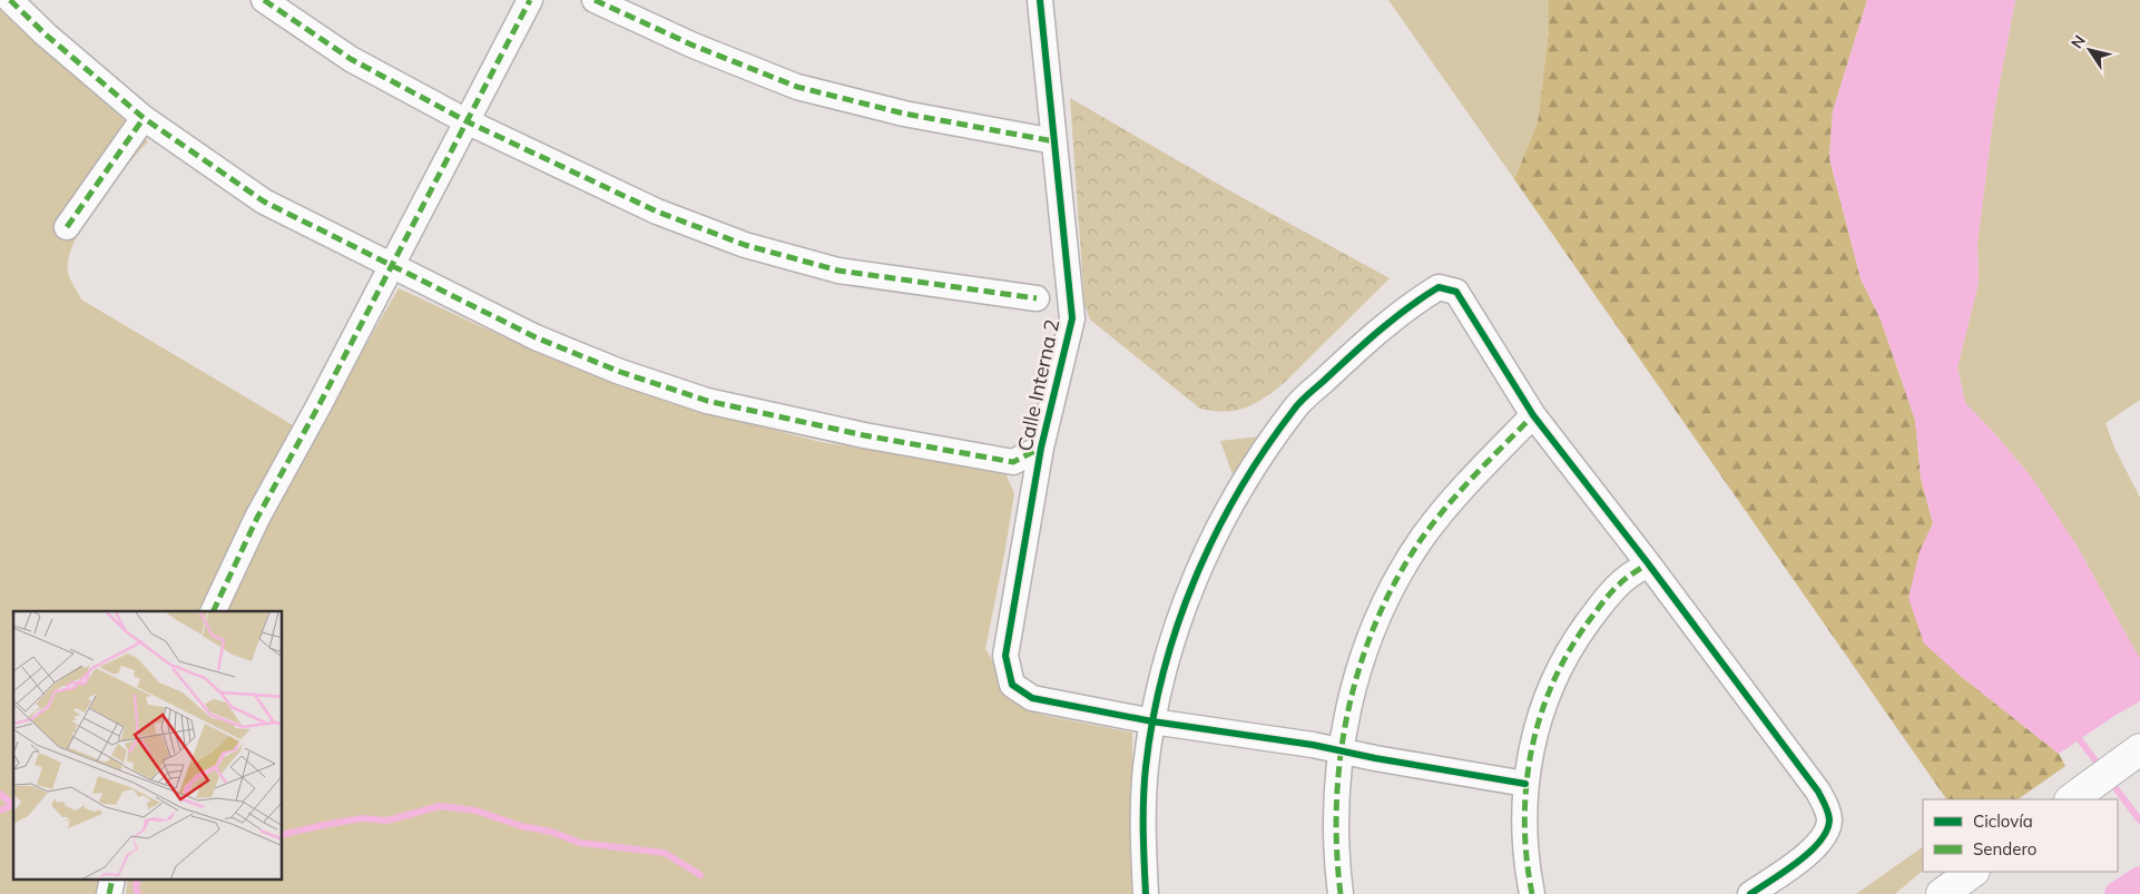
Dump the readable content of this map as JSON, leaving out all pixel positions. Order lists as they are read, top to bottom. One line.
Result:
{"streets":{"street":["Calle Interna 2"]},"legend":["Ciclovía","Sendero"],"north":"top left"}
